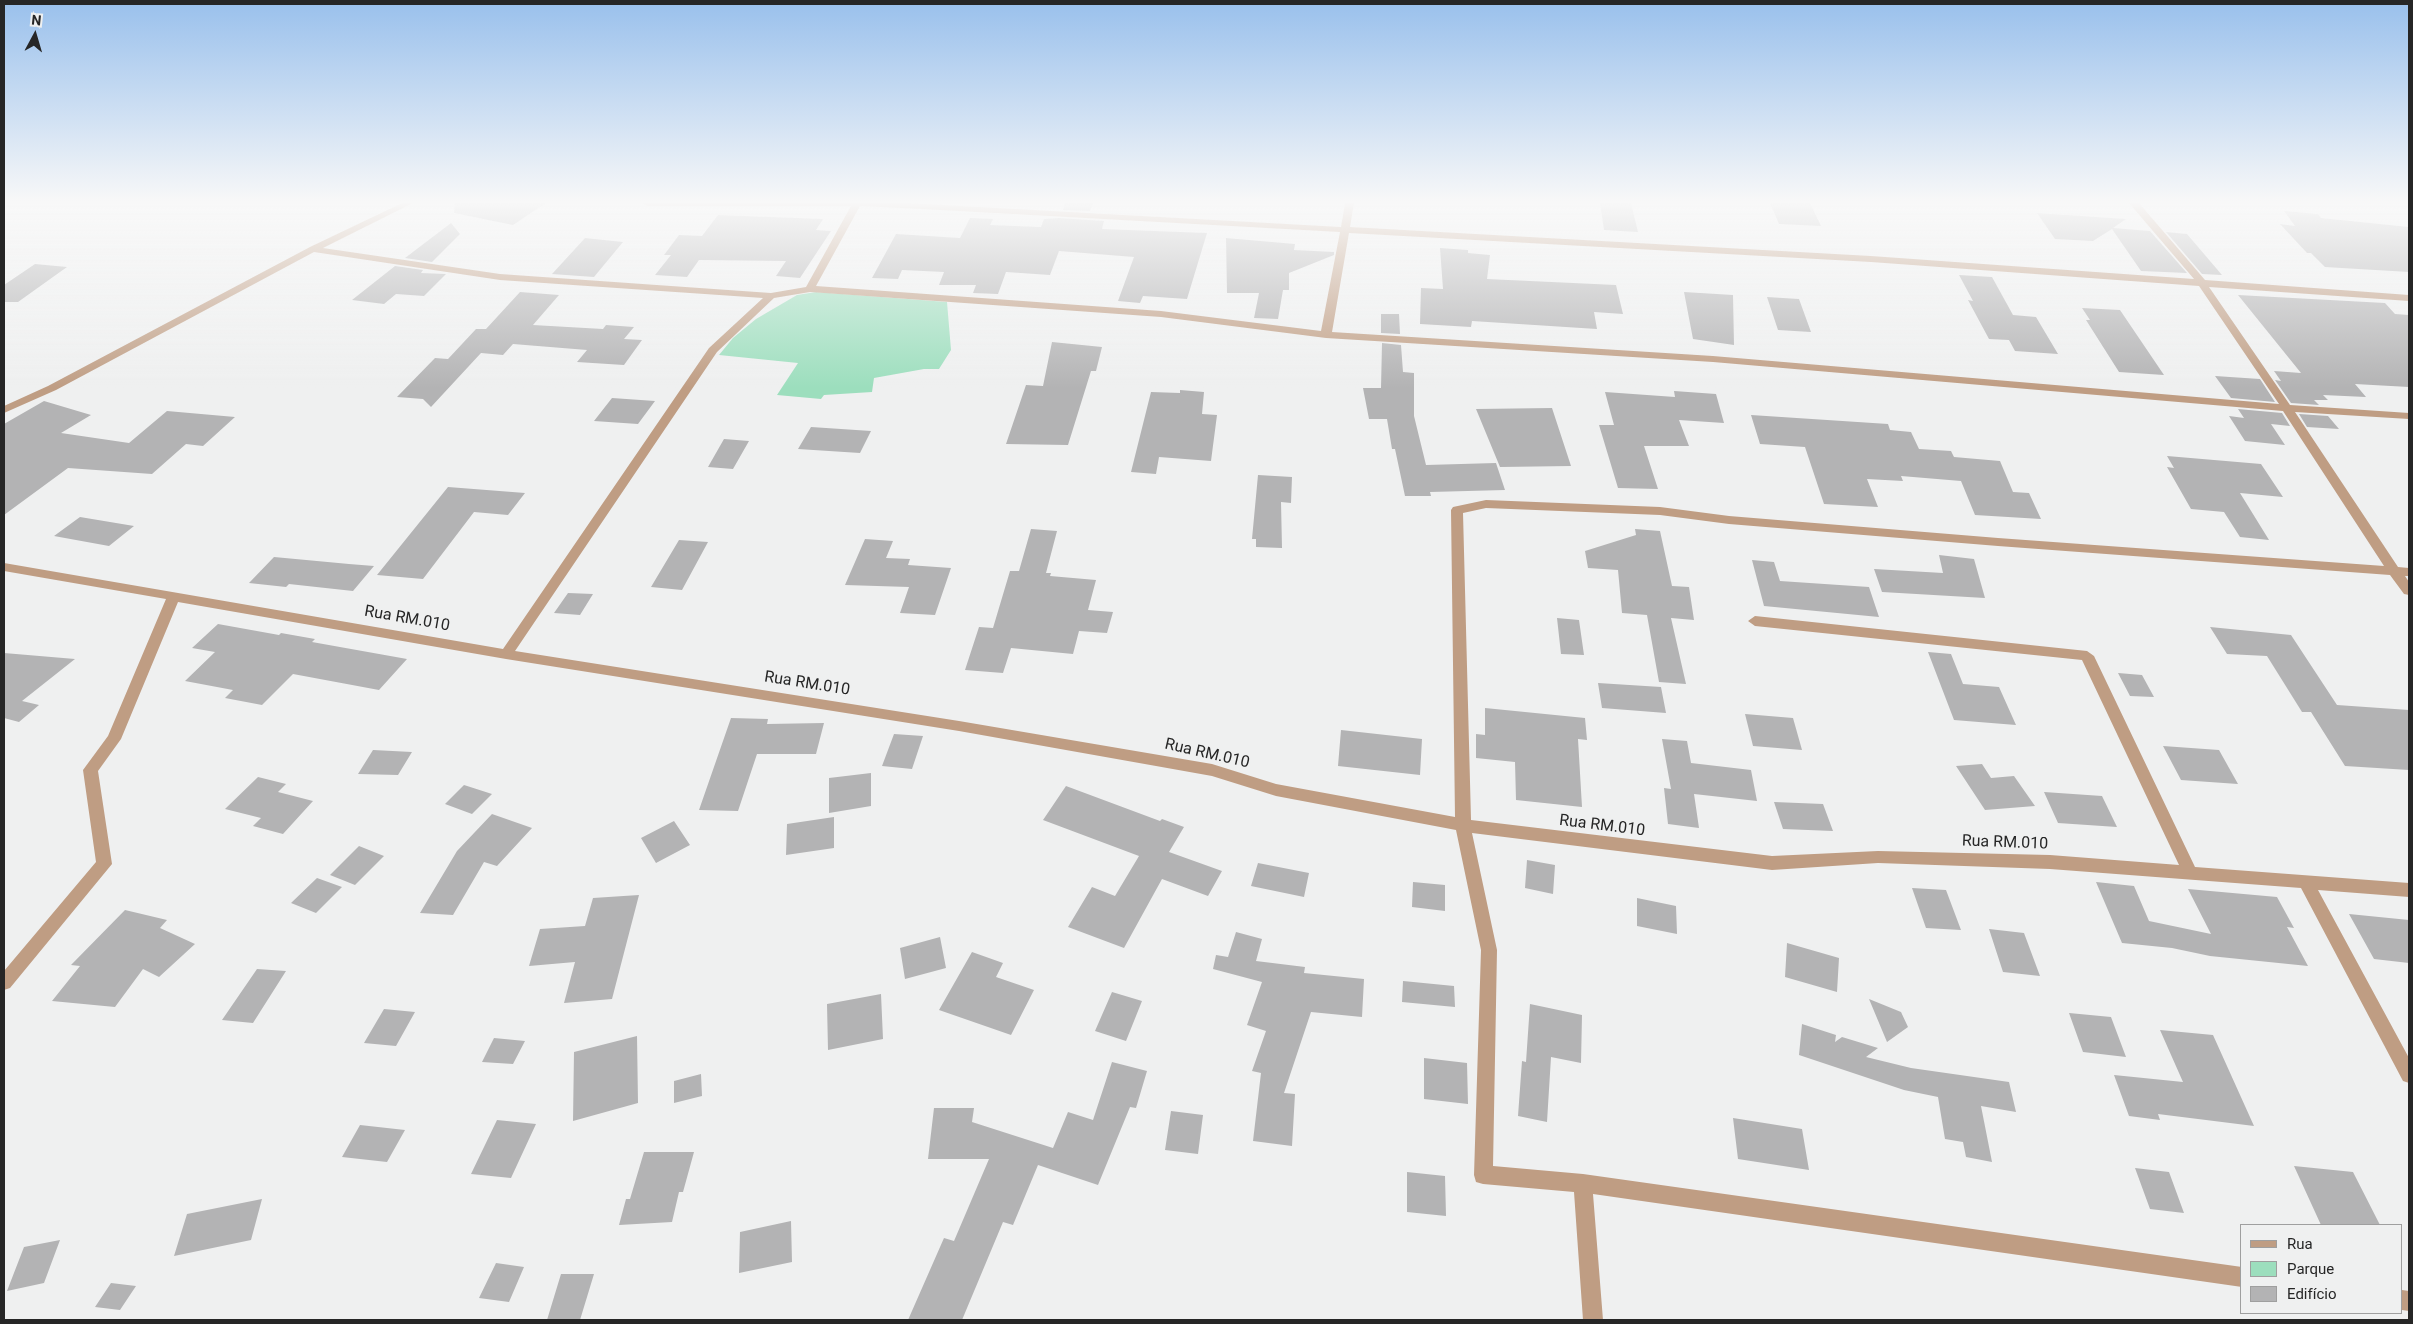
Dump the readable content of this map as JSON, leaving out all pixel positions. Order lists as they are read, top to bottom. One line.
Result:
{"streets":{"street":["Rua RM.010"]},"legend":["Rua","Parque","Edifício"],"north":"top"}
